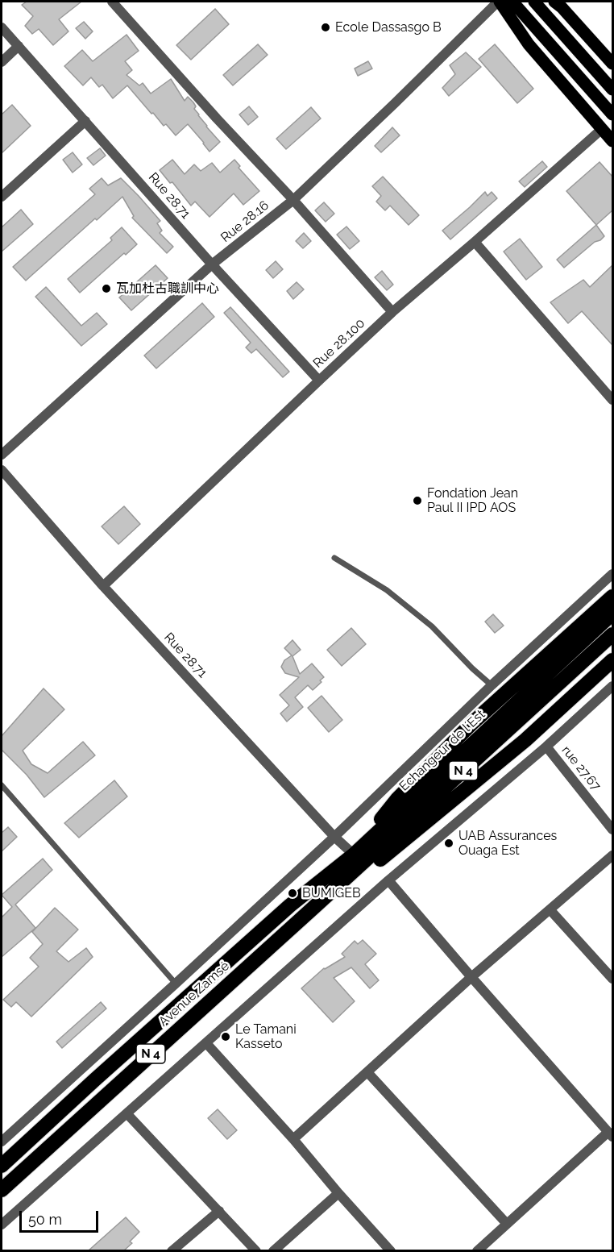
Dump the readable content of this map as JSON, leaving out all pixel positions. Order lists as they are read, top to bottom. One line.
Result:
{"streets":{"highway":["Echangeur de l´Est","N 4","Avenue Zamsé"],"street":["Rue 28.71","Rue 28.16","Rue 28.100","rue 27.67"]},"crossings":[["Rue 28.71","Rue 28.16"],["Rue 28.71","Rue 28.100"],["Rue 28.71","Echangeur de l´Est"],["Echangeur de l´Est","Avenue Zamsé"],["N 4","Avenue Zamsé"]],"places":["Ecole Dassasgo B","瓦加杜古職訓中心","Fondation Jean Paul II IPD AOS","UAB Assurances Ouaga Est","BUMIGEB","Le Tamani Kasseto"],"scale_bar":"50 m"}
